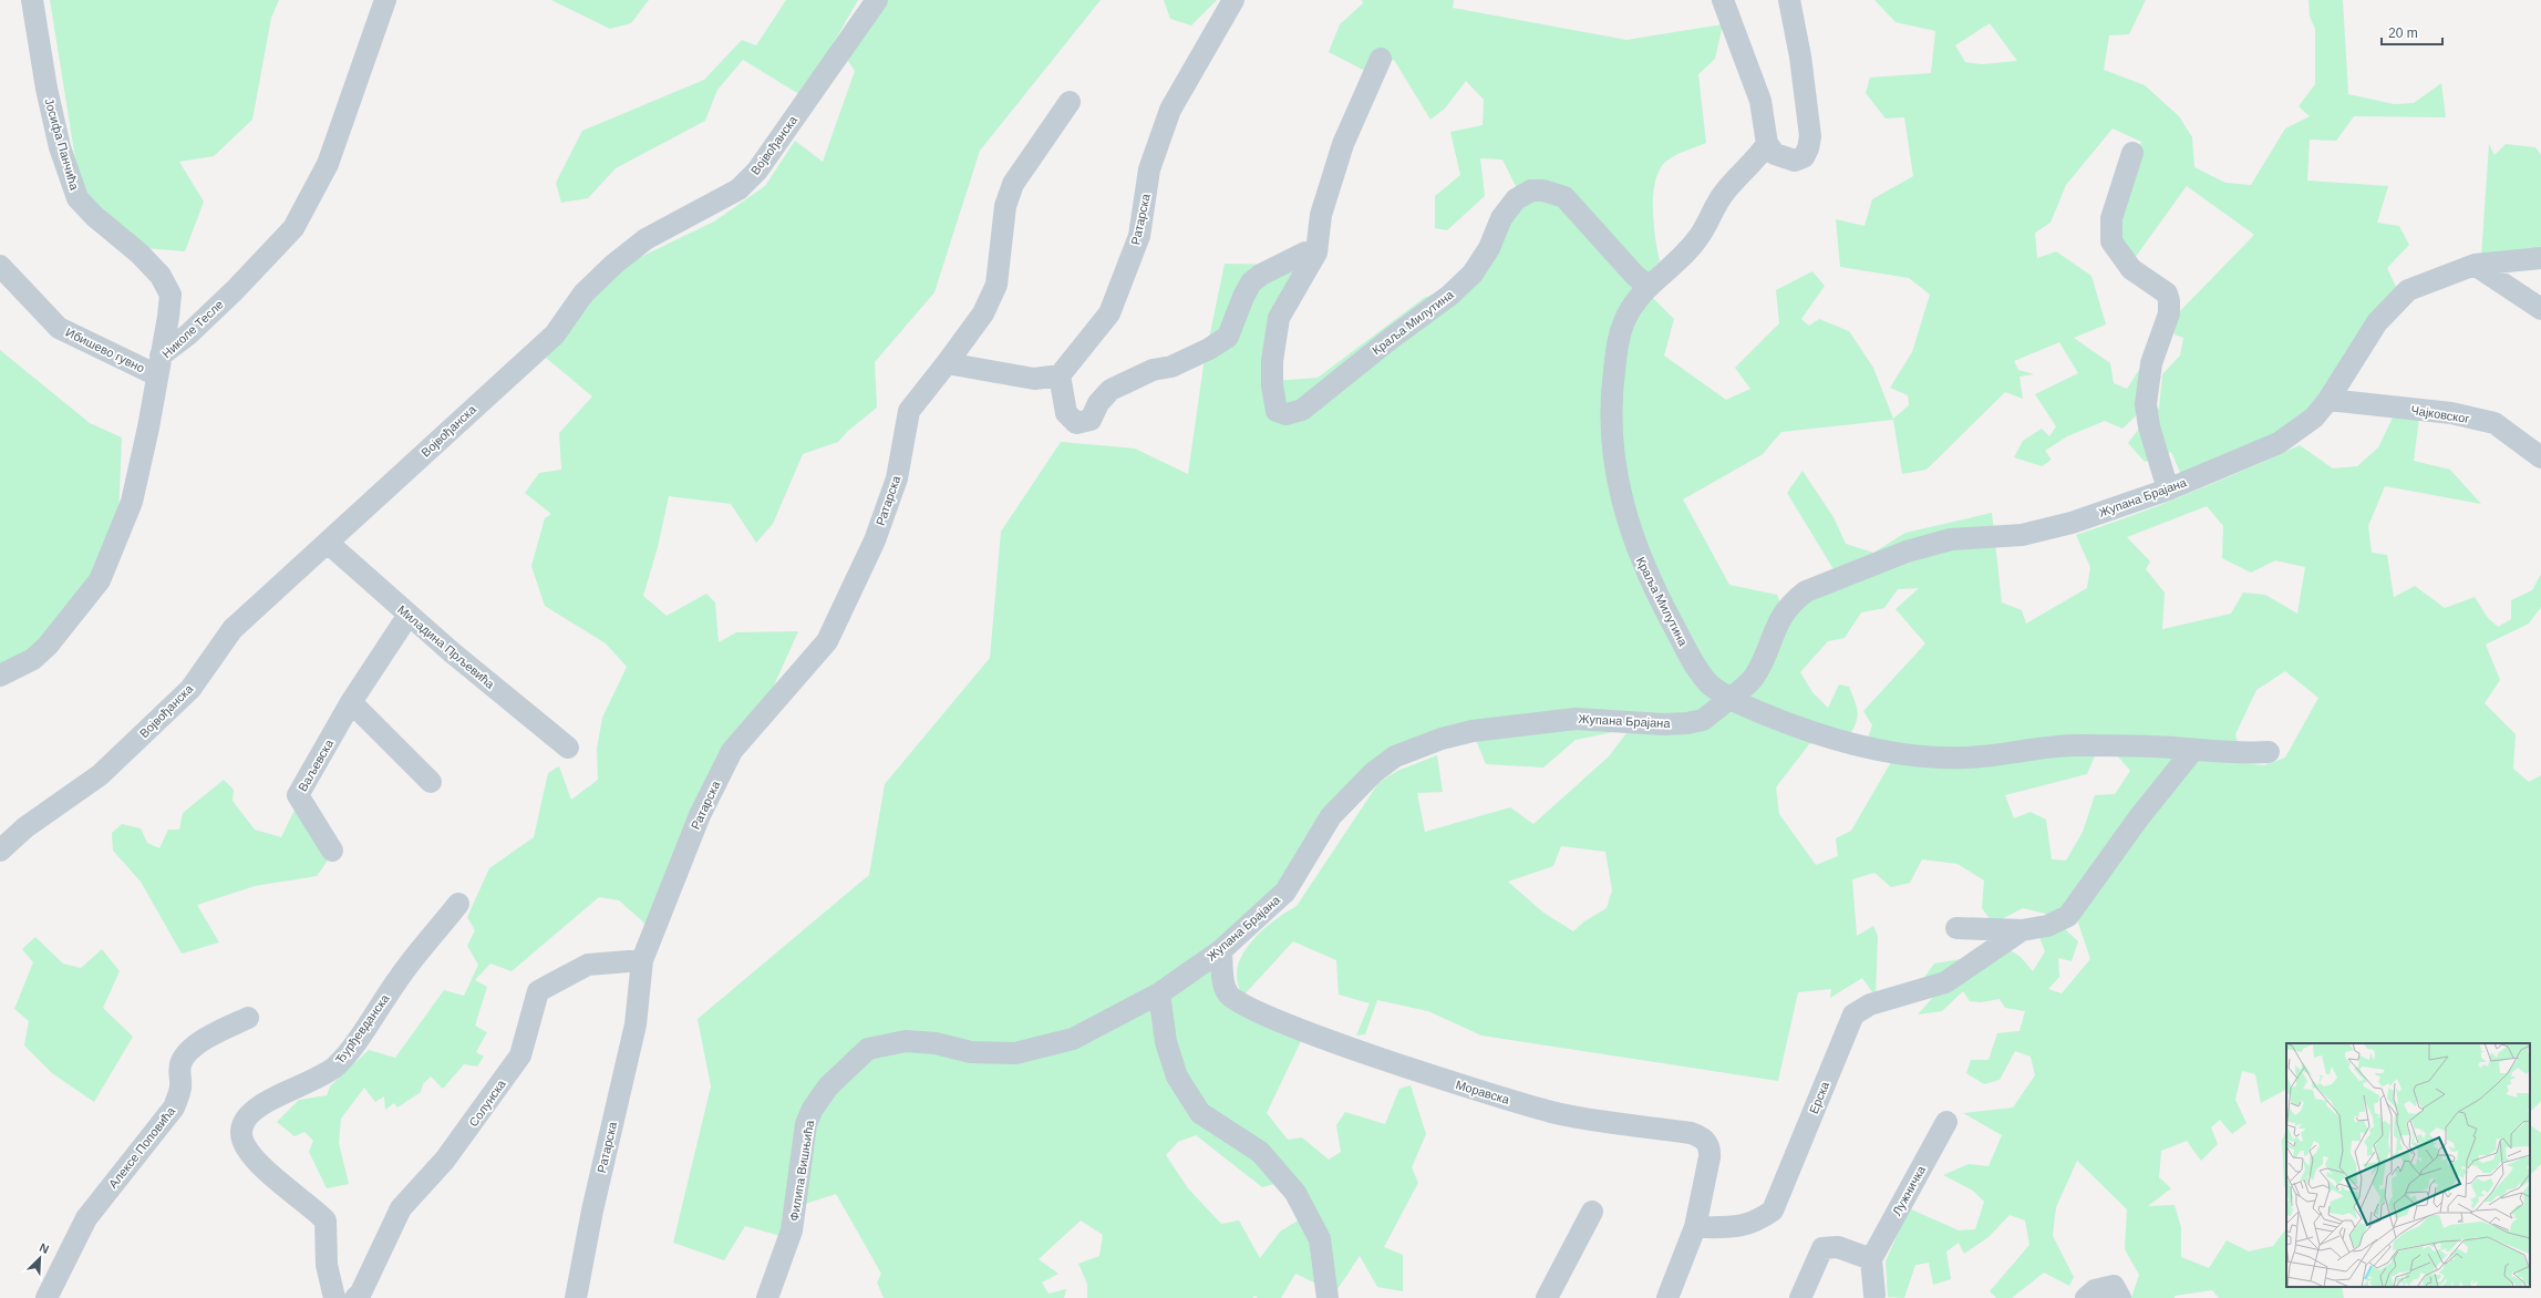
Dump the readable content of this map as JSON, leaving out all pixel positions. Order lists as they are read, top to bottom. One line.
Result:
{"streets":{"street":["Јосифа Панчића","Војвођанска","Ратарска","Краља Милутина","Николе Тесле","Ибишево гувно","Чајковског","Жупана Брајана","Миладина Прљевића","Ваљевска","Ђурђевданска","Моравска","Ерска","Солунска","Алексе Поповића","Филипа Вишњића","Лужничка"]},"crossings":[["Јосифа Панчића","Николе Тесле"],["Јосифа Панчића","Ибишево гувно"],["Војвођанска","Миладина Прљевића"],["Ратарска","Солунска"],["Краља Милутина","Жупана Брајана"],["Николе Тесле","Ибишево гувно"],["Чајковског","Жупана Брајана"],["Жупана Брајана","Моравска"],["Жупана Брајана","Филипа Вишњића"],["Миладина Прљевића","Ваљевска"],["Моравска","Ерска"]],"scale_bar":"20 m","north":"top right"}
